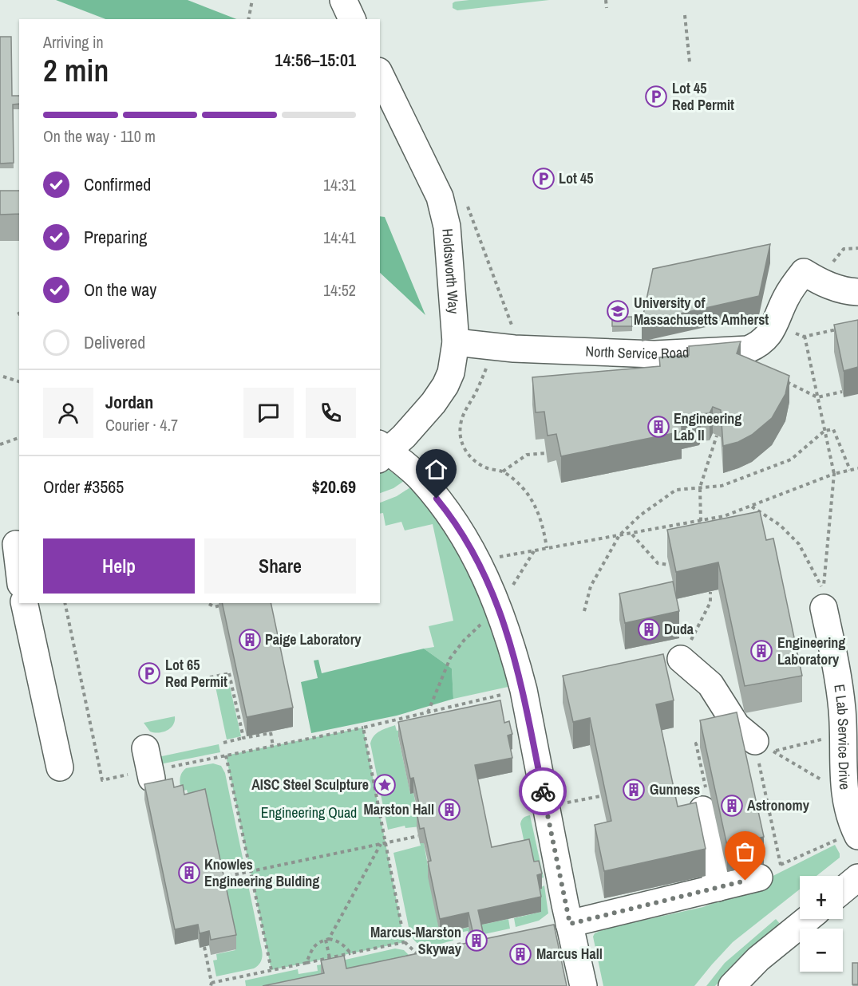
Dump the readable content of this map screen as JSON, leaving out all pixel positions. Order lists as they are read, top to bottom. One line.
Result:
{"streets":{"street":["Holdsworth Way","North Service Road","E Lab Service Drive"]},"crossings":[["Holdsworth Way","North Service Road"]],"parks":["Engineering Quad"],"places":{"parking":["Lot 45 Red Permit","Lot 45","Lot 65 Red Permit"],"school or university":["University of Massachusetts Amherst"],"building":["Engineering Lab II","Duda","Paige Laboratory","Engineering Laboratory","Gunness","Astronomy","Marston Hall","Knowles Engineering Bulding","Marcus-Marston Skyway","Marcus Hall"],"place":["AISC Steel Sculpture"]},"page":{"heading":["2 min","Arriving in","14:56–15:01"],"panel":["Jordan","Courier · 4.7","Order #3565","$20.69"],"bar":"On the way · 110 m","list":[["Confirmed","14:31"],["Preparing","14:41"],["On the way","14:52"],"Delivered"],"buttons":["Help","Share"],"map_buttons":["+","−"]}}
